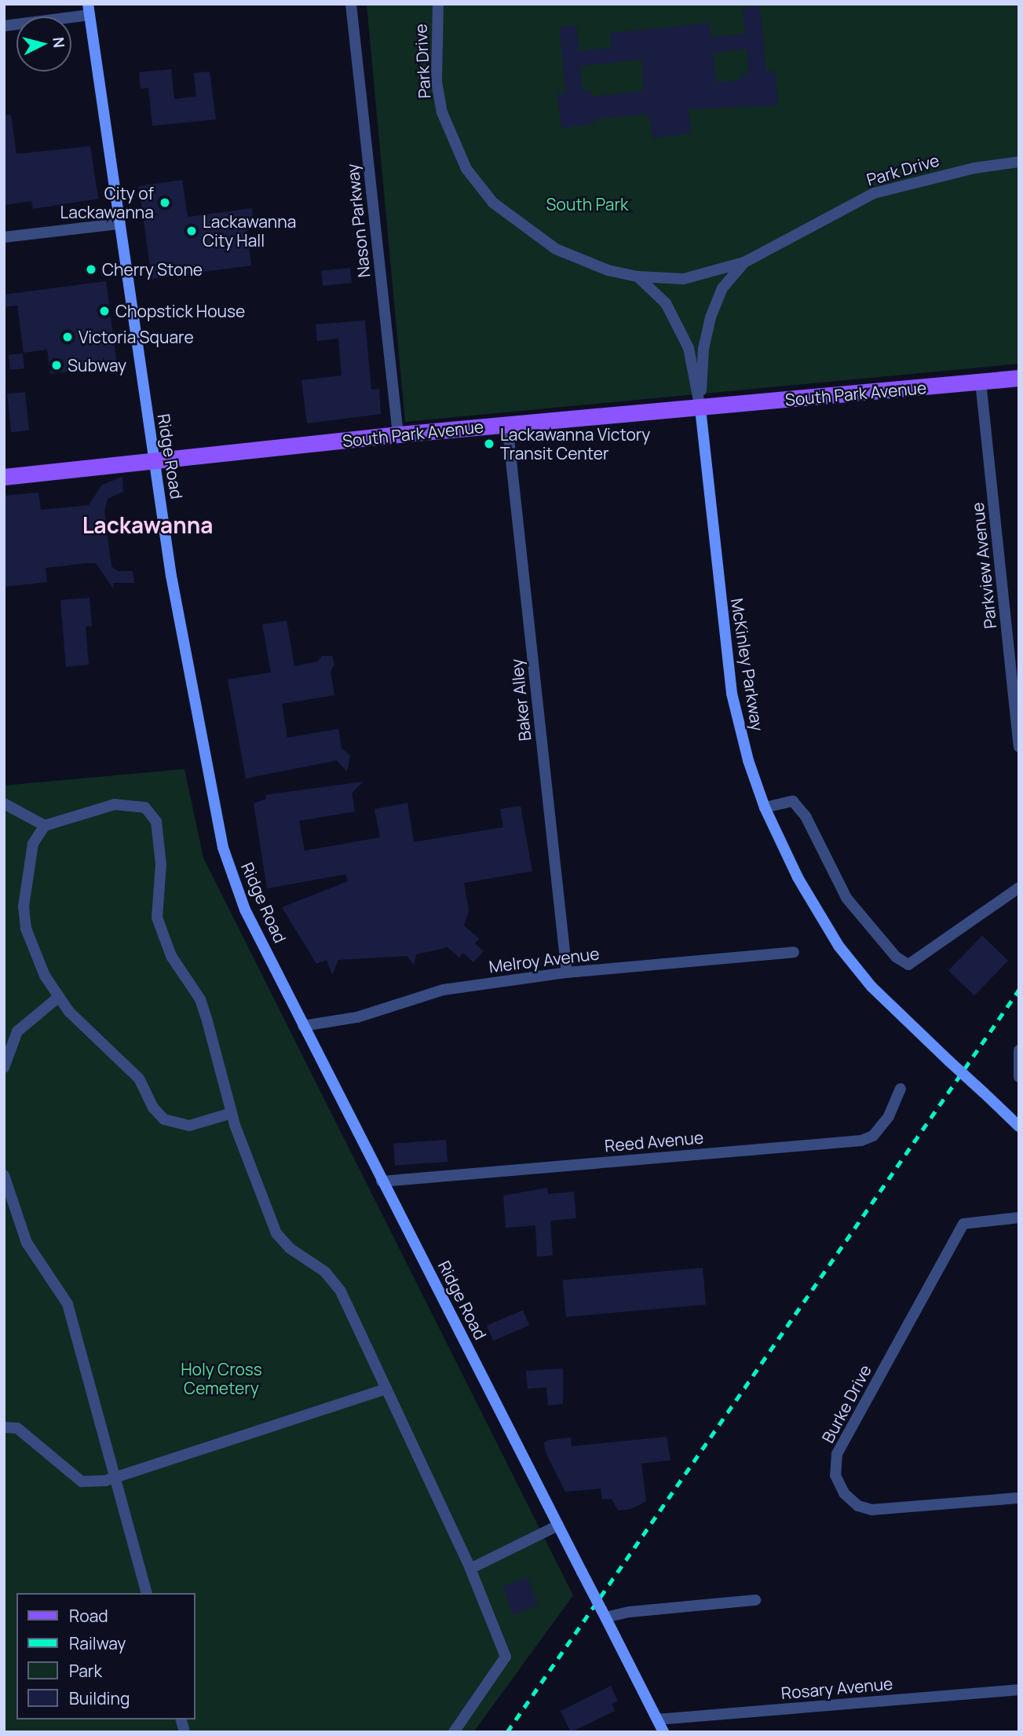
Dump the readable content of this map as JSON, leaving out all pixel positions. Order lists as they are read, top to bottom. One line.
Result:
{"streets":{"main road":["South Park Avenue","Ridge Road","McKinley Parkway"],"street":["Park Drive","Nason Parkway","Parkview Avenue","Baker Alley","Melroy Avenue","Reed Avenue","Burke Drive","Rosary Avenue"]},"crossings":[["Park Drive","South Park Avenue"],["Park Drive","McKinley Parkway"],["Nason Parkway","South Park Avenue"],["South Park Avenue","Ridge Road"],["South Park Avenue","Parkview Avenue"],["South Park Avenue","McKinley Parkway"],["South Park Avenue","Baker Alley"],["Ridge Road","Melroy Avenue"],["Ridge Road","Reed Avenue"],["Ridge Road","Rosary Avenue"],["Baker Alley","Melroy Avenue"]],"districts":["Lackawanna"],"parks":["South Park","Holy Cross Cemetery"],"places":["City of Lackawanna","Lackawanna City Hall","Cherry Stone","Chopstick House","Victoria Square","Subway","Lackawanna Victory Transit Center"],"legend":["Road","Railway","Park","Building"],"north":"right"}
